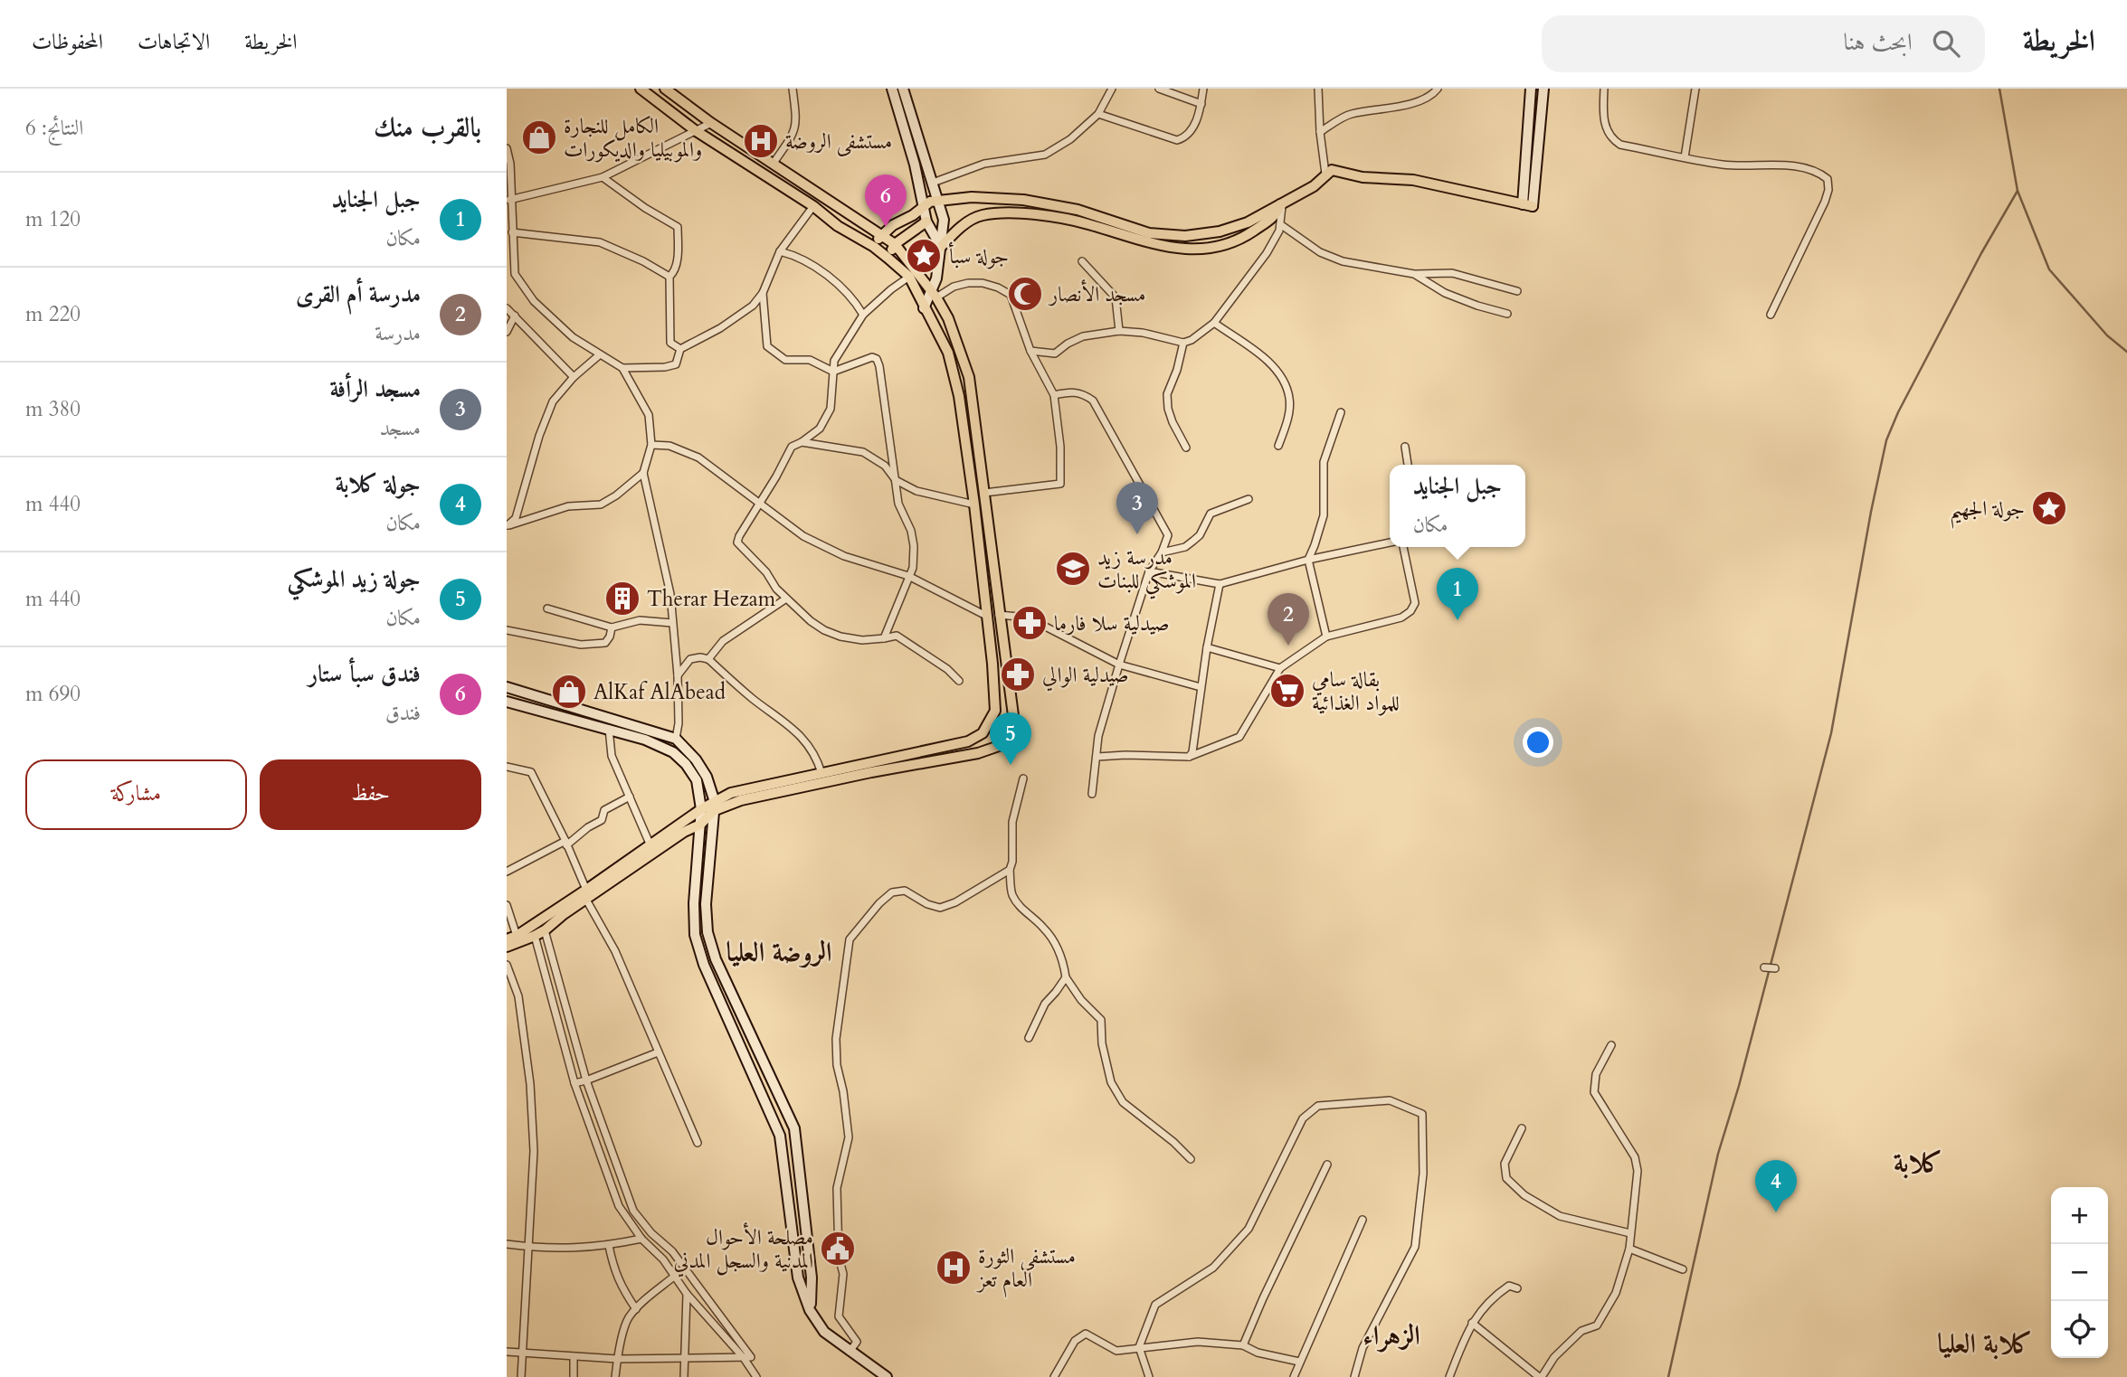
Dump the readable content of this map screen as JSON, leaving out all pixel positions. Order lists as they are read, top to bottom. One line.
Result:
{"districts":["الروضة العليا","كلابة","الزهراء","كلابة العليا"],"places":{"shop":["الكامل للنجارة والموبيليا والديكورات","AlKaf AlAbead"],"hospital":["مستشفى الروضة","مستشفى الثورة العام تعز"],"place":["جولة سبأ","جولة الجهيم"],"mosque":["مسجد الأنصار"],"school or university":["مدرسة زيد الموشكي للبنات"],"building":["Therar Hezam"],"pharmacy":["صيدلية سلا فارما","صيدلية الوالي"],"supermarket":["بقالة سامي للمواد الغذائية"],"public building":["مصلحة الأحوال المدنية والسجل المدني"]},"page":{"header":"الخريطة","search":"ابحث هنا","nav":["الخريطة","الاتجاهات","المحفوظات"],"heading":["بالقرب منك","النتائج: 6"],"list":[{"mark":"1","name":"جبل الجنايد","note":"مكان","value":"120 m"},{"mark":"2","name":"مدرسة أم القرى","note":"مدرسة","value":"220 m"},{"mark":"3","name":"مسجد الرأفة","note":"مسجد","value":"380 m"},{"mark":"4","name":"جولة كلابة","note":"مكان","value":"440 m"},{"mark":"5","name":"جولة زيد الموشكي","note":"مكان","value":"440 m"},{"mark":"6","name":"فندق سبأ ستار","note":"فندق","value":"690 m"}],"pins":["6","3","1","2","5","4"],"popup":["جبل الجنايد","مكان"],"buttons":["حفظ","مشاركة"],"map_buttons":["+","−"]}}
